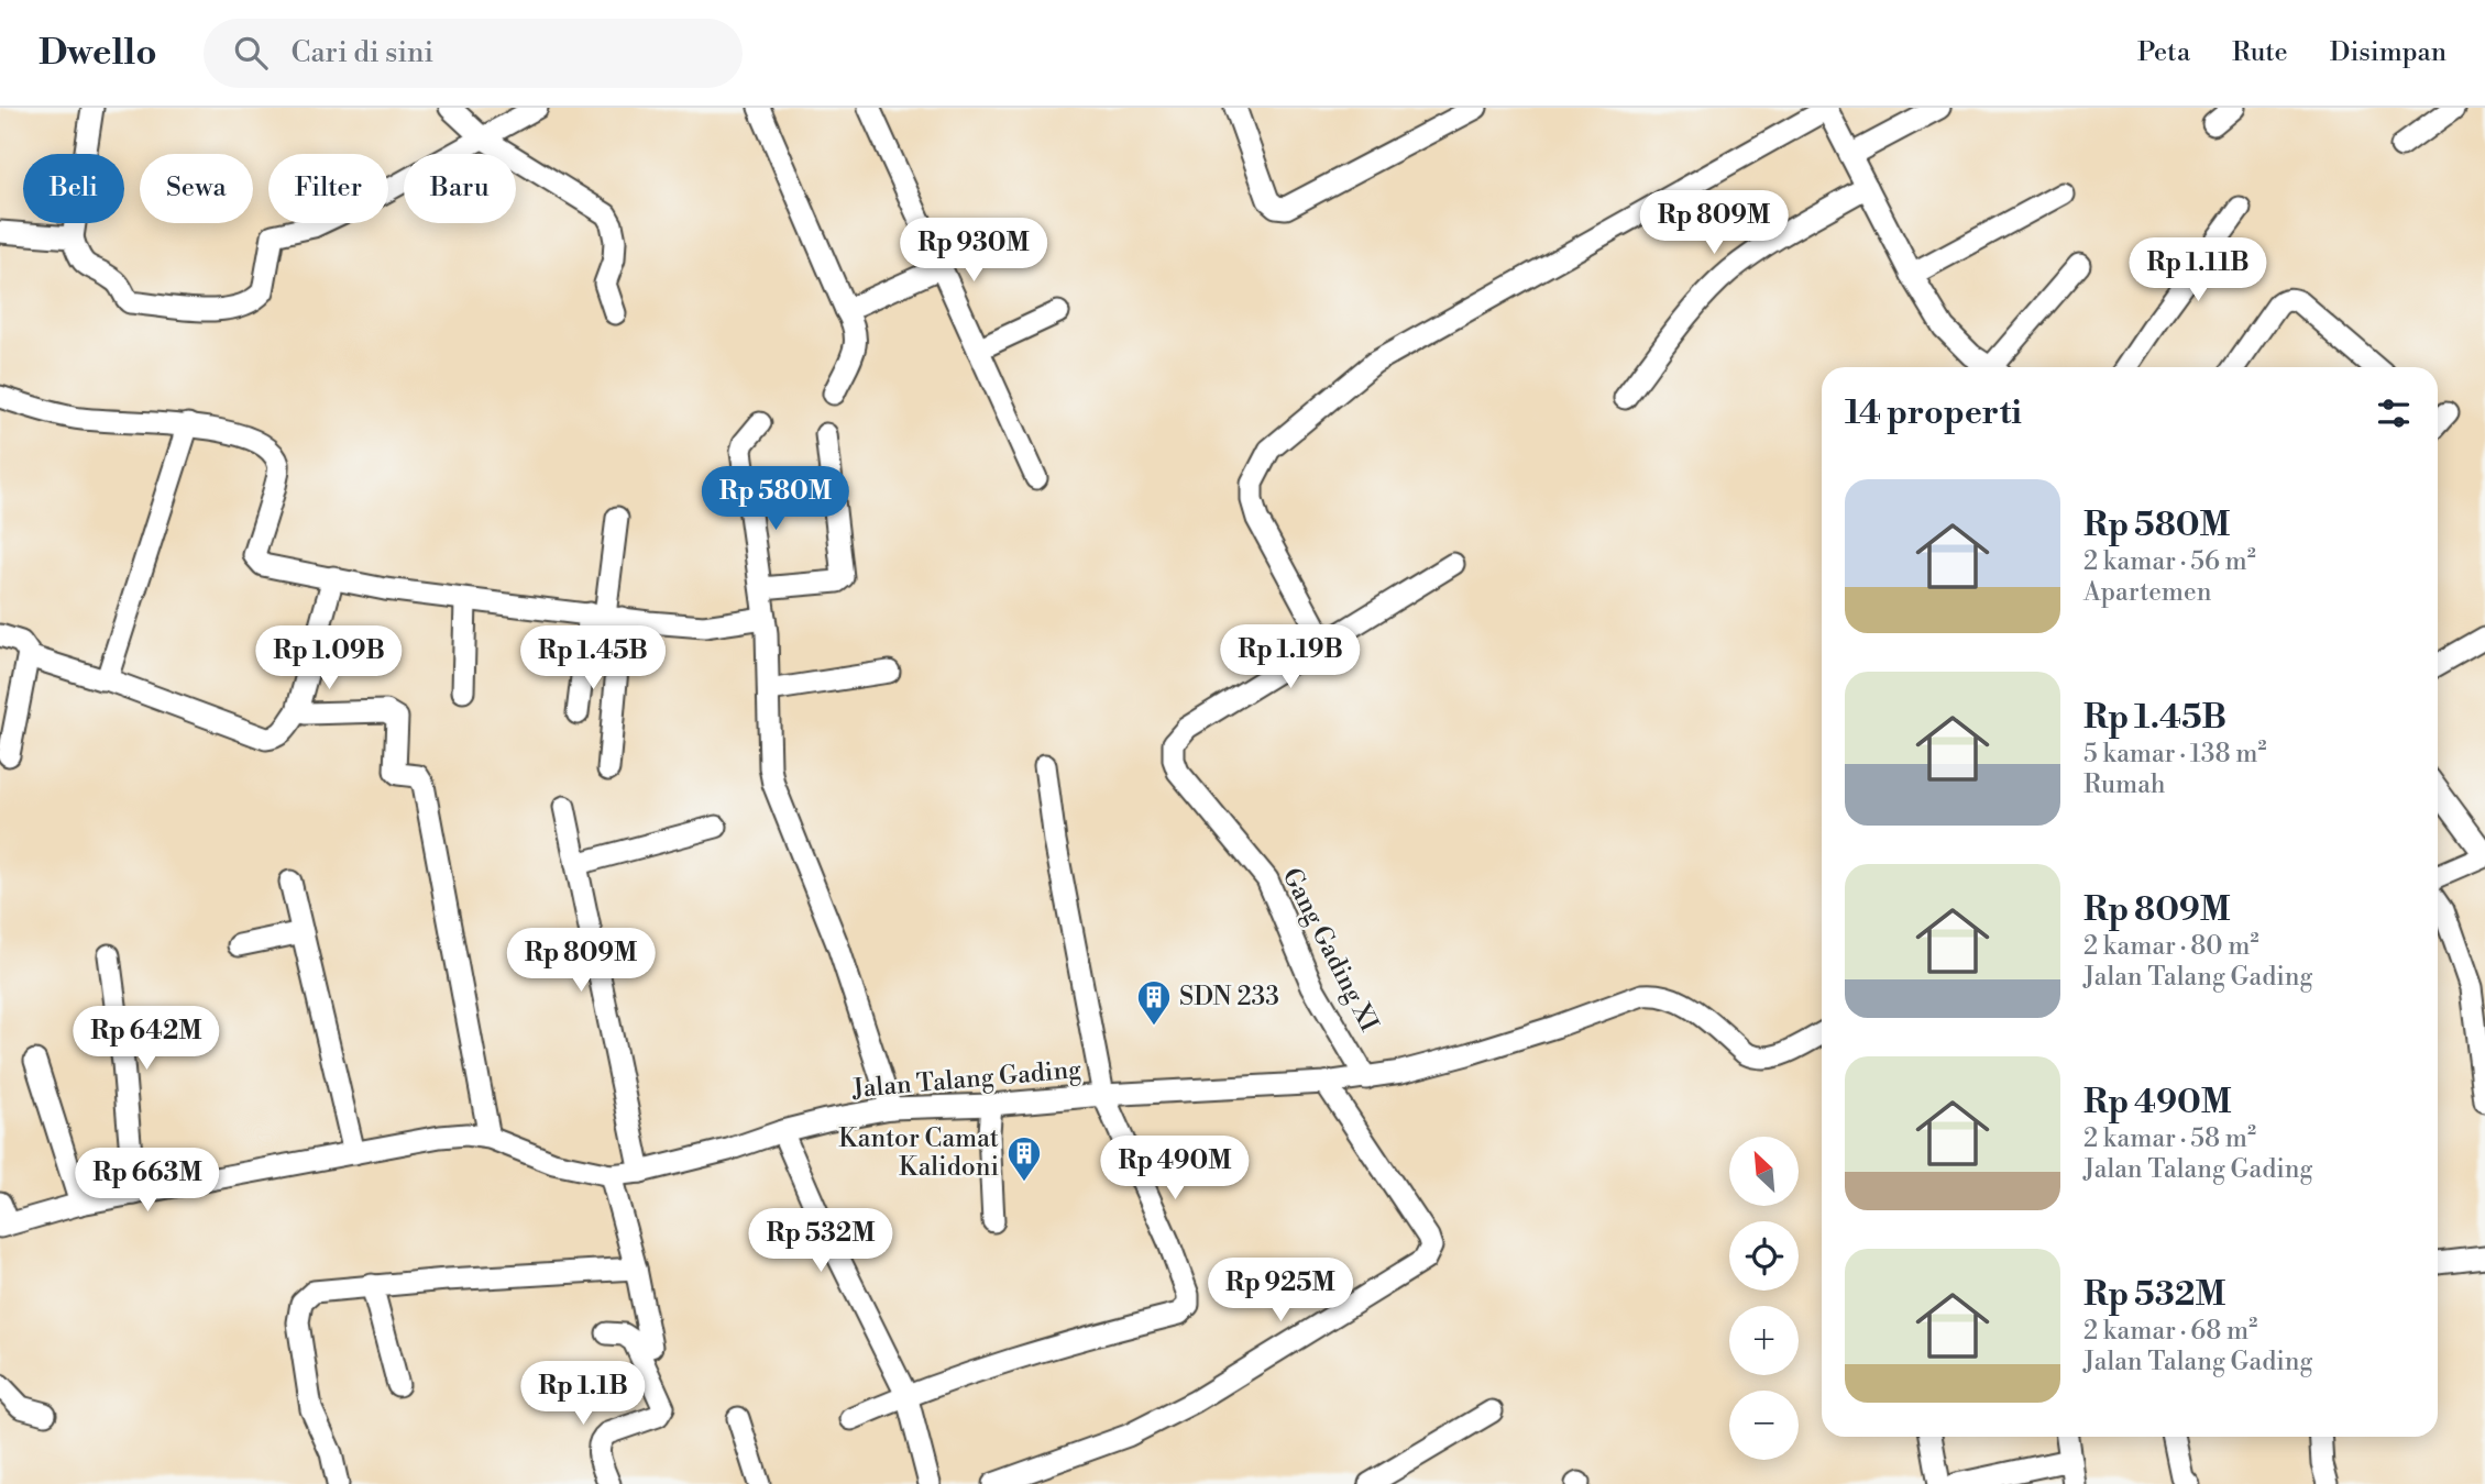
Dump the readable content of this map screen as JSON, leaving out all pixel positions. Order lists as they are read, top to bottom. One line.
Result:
{"streets":{"street":["Gang Gading XI","Jalan Talang Gading"]},"crossings":[["Gang Gading XI","Jalan Talang Gading"]],"places":{"building":["SDN 233","Kantor Camat Kalidoni"]},"north":"top left","page":{"header":"Dwello","search":"Cari di sini","nav":["Peta","Rute","Disimpan"],"chip":["Beli","Sewa","Filter","Baru"],"price":["Rp 809M","Rp 930M","Rp 1.11B","Rp 580M","Rp 1.19B","Rp 1.09B","Rp 1.45B","Rp 809M","Rp 642M","Rp 490M","Rp 663M","Rp 532M","Rp 925M","Rp 1.1B"],"heading":"14 properti","list":[{"name":"Rp 580M","note":"2 kamar · 56 m² · Apartemen"},{"name":"Rp 1.45B","note":"5 kamar · 138 m² · Rumah"},{"name":"Rp 809M","note":"2 kamar · 80 m² · Jalan Talang Gading"},{"name":"Rp 490M","note":"2 kamar · 58 m² · Jalan Talang Gading"},{"name":"Rp 532M","note":"2 kamar · 68 m² · Jalan Talang Gading"}],"map_buttons":["+","−"]}}
